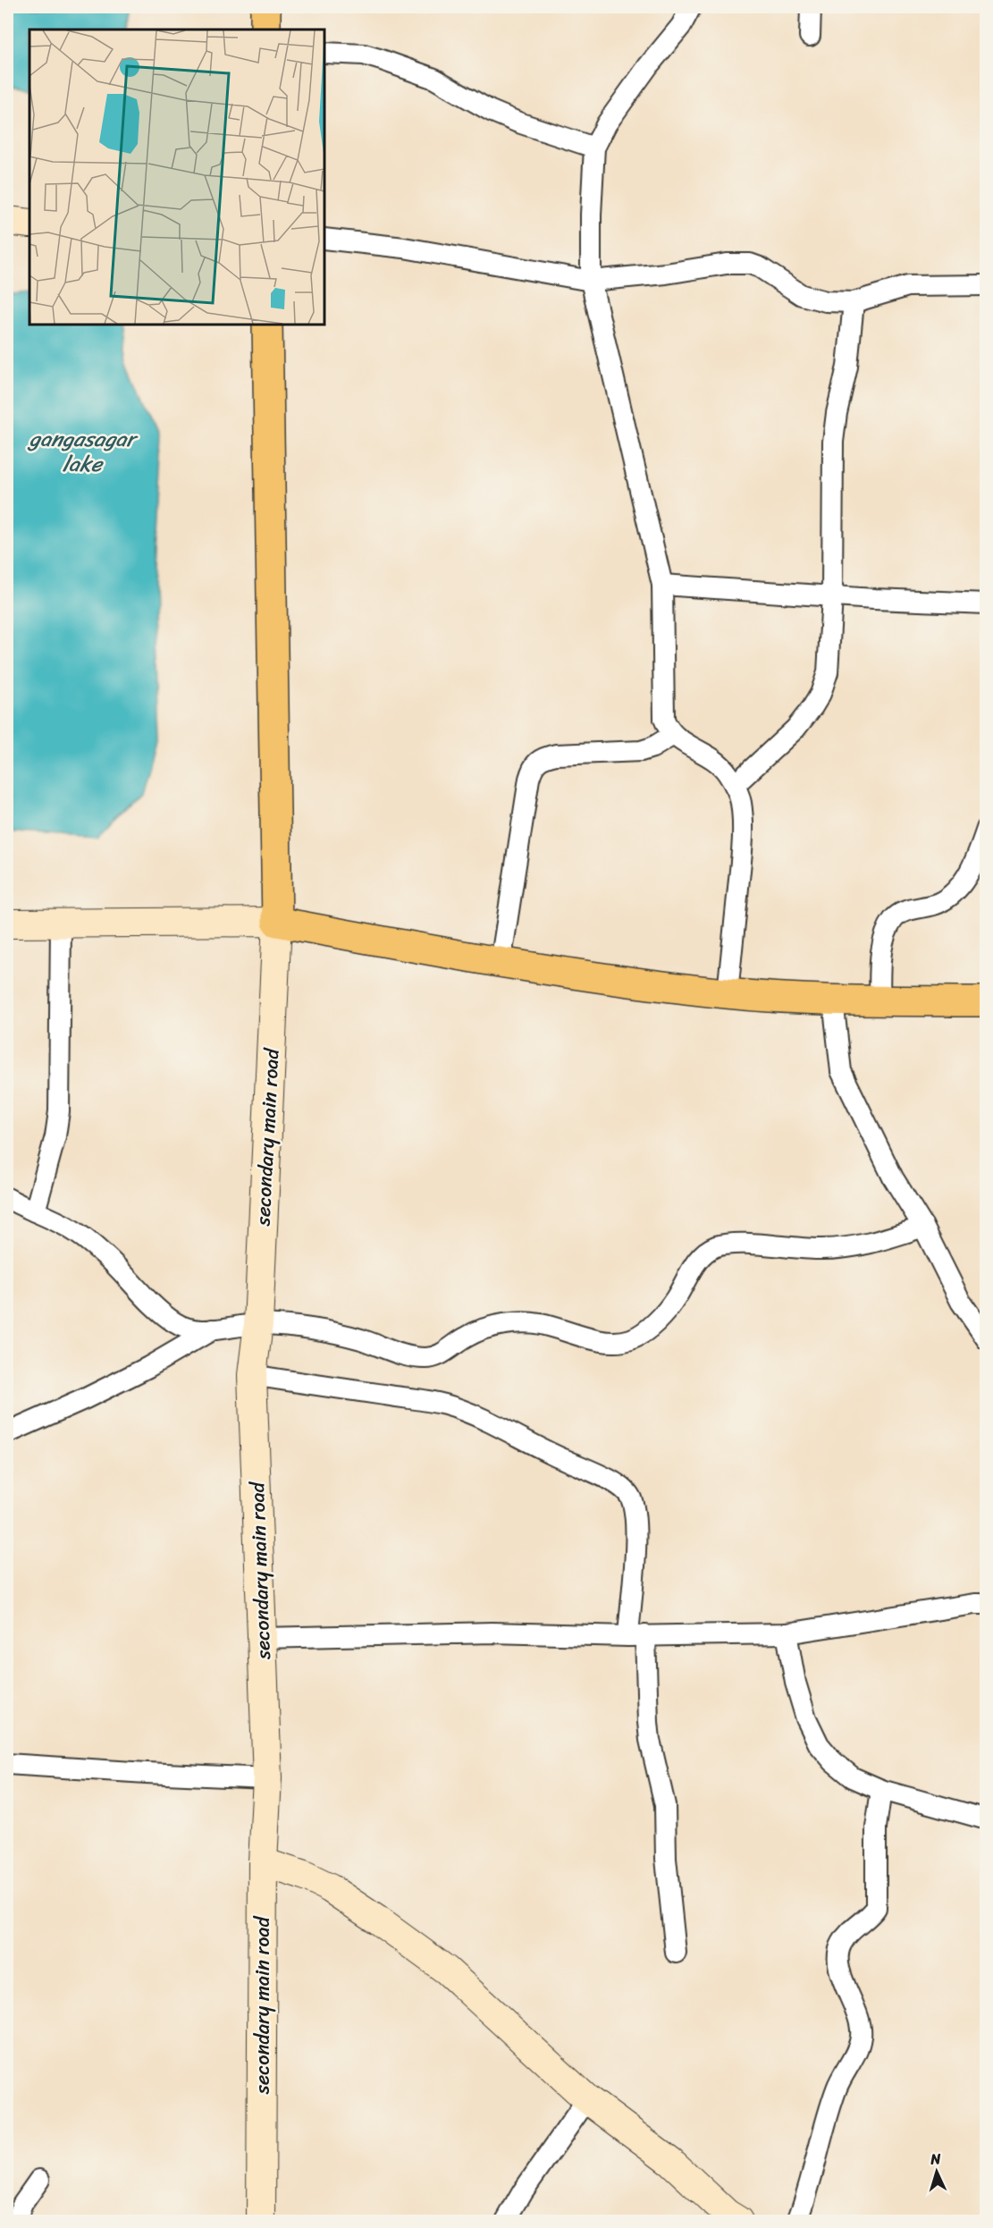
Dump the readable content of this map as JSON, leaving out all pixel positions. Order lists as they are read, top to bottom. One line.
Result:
{"streets":{"main road":["secondary main road"]},"water":["gangasagar lake"],"north":"top"}
